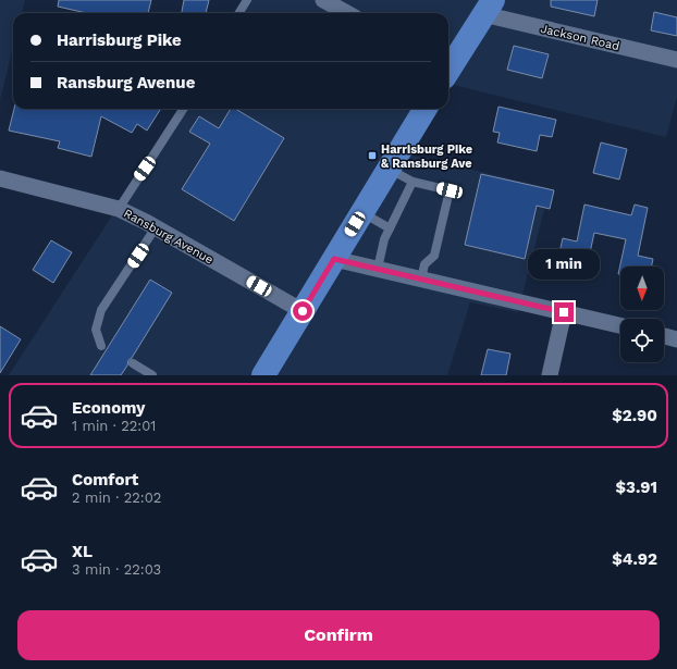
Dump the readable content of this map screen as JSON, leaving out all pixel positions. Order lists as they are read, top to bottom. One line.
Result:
{"streets":{"street":["Jackson Road","Ransburg Avenue"]},"places":{"transit":["Harrisburg Pike & Ransburg Ave"]},"north":"bottom","page":{"banner":["Harrisburg Pike","Ransburg Avenue"],"bubble":"1 min","list":[{"name":"Economy","note":"1 min · 22:01","value":"$2.90"},{"name":"Comfort","note":"2 min · 22:02","value":"$3.91"},{"name":"XL","note":"3 min · 22:03","value":"$4.92"}],"buttons":"Confirm"}}
